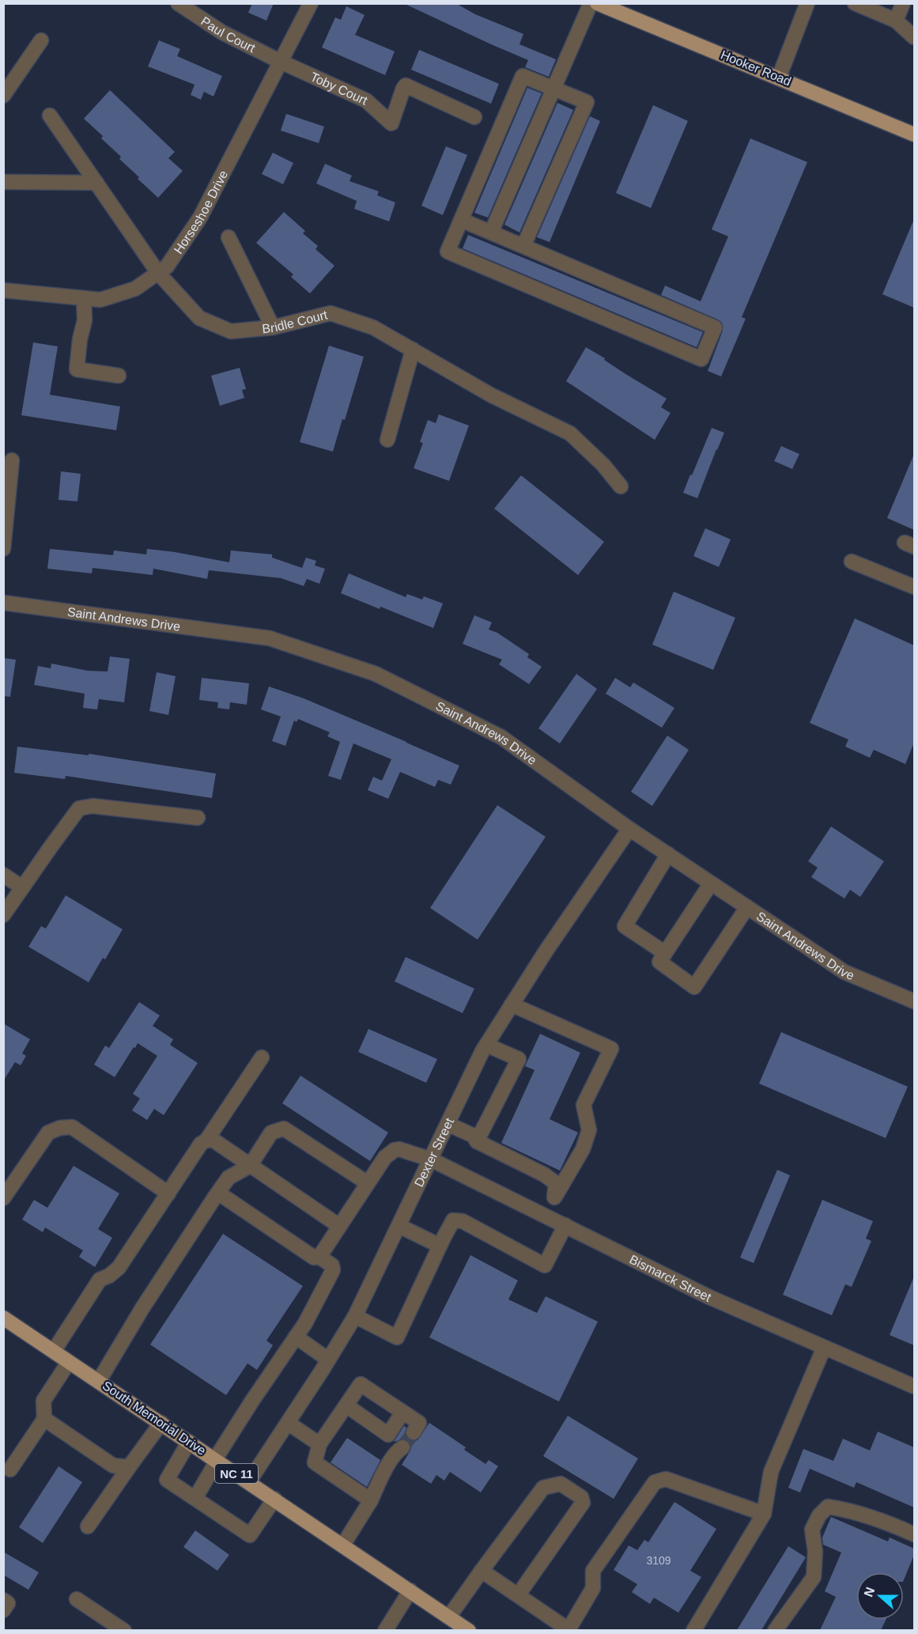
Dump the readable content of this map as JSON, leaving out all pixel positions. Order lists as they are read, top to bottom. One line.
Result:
{"streets":{"main road":["Hooker Road","South Memorial Drive","NC 11"],"street":["Paul Court","Toby Court","Horseshoe Drive","Bridle Court","Saint Andrews Drive","Dexter Street","Bismarck Street"]},"crossings":[["Paul Court","Toby Court"],["Paul Court","Horseshoe Drive"],["Toby Court","Horseshoe Drive"],["Horseshoe Drive","Bridle Court"],["Saint Andrews Drive","Dexter Street"],["Dexter Street","Bismarck Street"],["Dexter Street","South Memorial Drive"]],"house_numbers":["3109"],"north":"left"}
